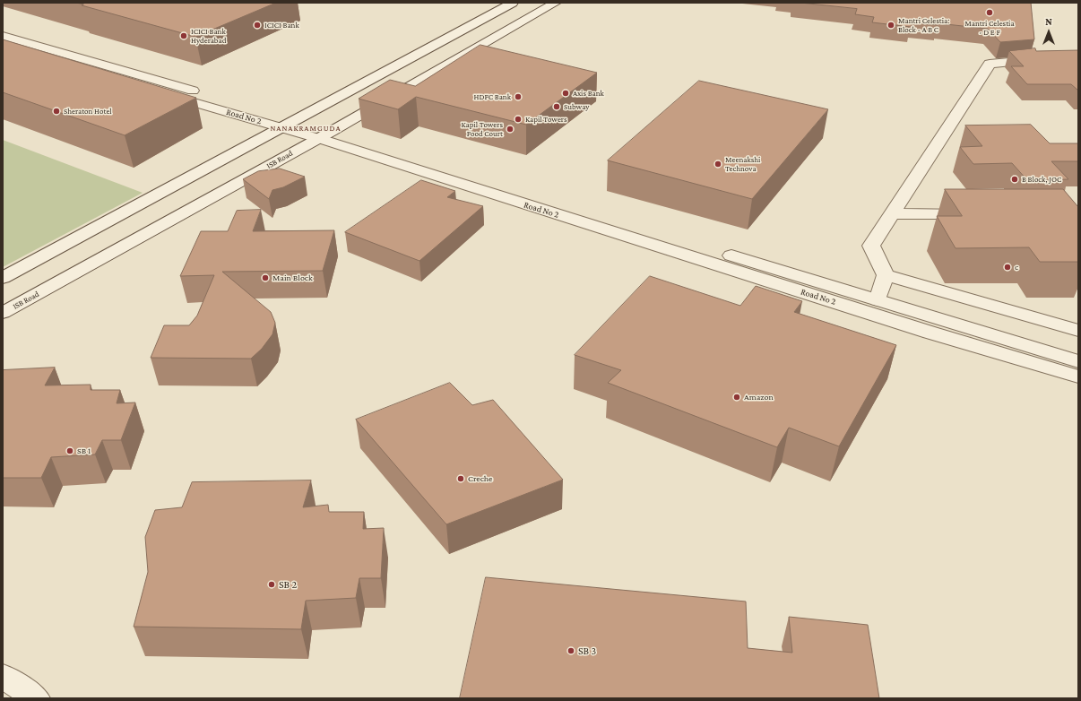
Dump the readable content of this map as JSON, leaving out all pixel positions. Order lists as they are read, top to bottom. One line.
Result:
{"streets":{"street":["Road No 2","ISB Road"]},"crossings":[["Road No 2","ISB Road"]],"districts":["NANAKRAMGUDA"],"places":["Mantri Celestia - D E F","ICICI Bank","Mantri Celestia: Block - A B C","ICICI Bank Hyderabad","Axis Bank","HDFC Bank","Subway","Sheraton Hotel","Kapil Towers","Kapil Towers Food Court","Meenakshi Technova","B Block, JOC","c","Main Block","Amazon","SB 1","Creche","SB 2","SB 3"],"north":"top"}
